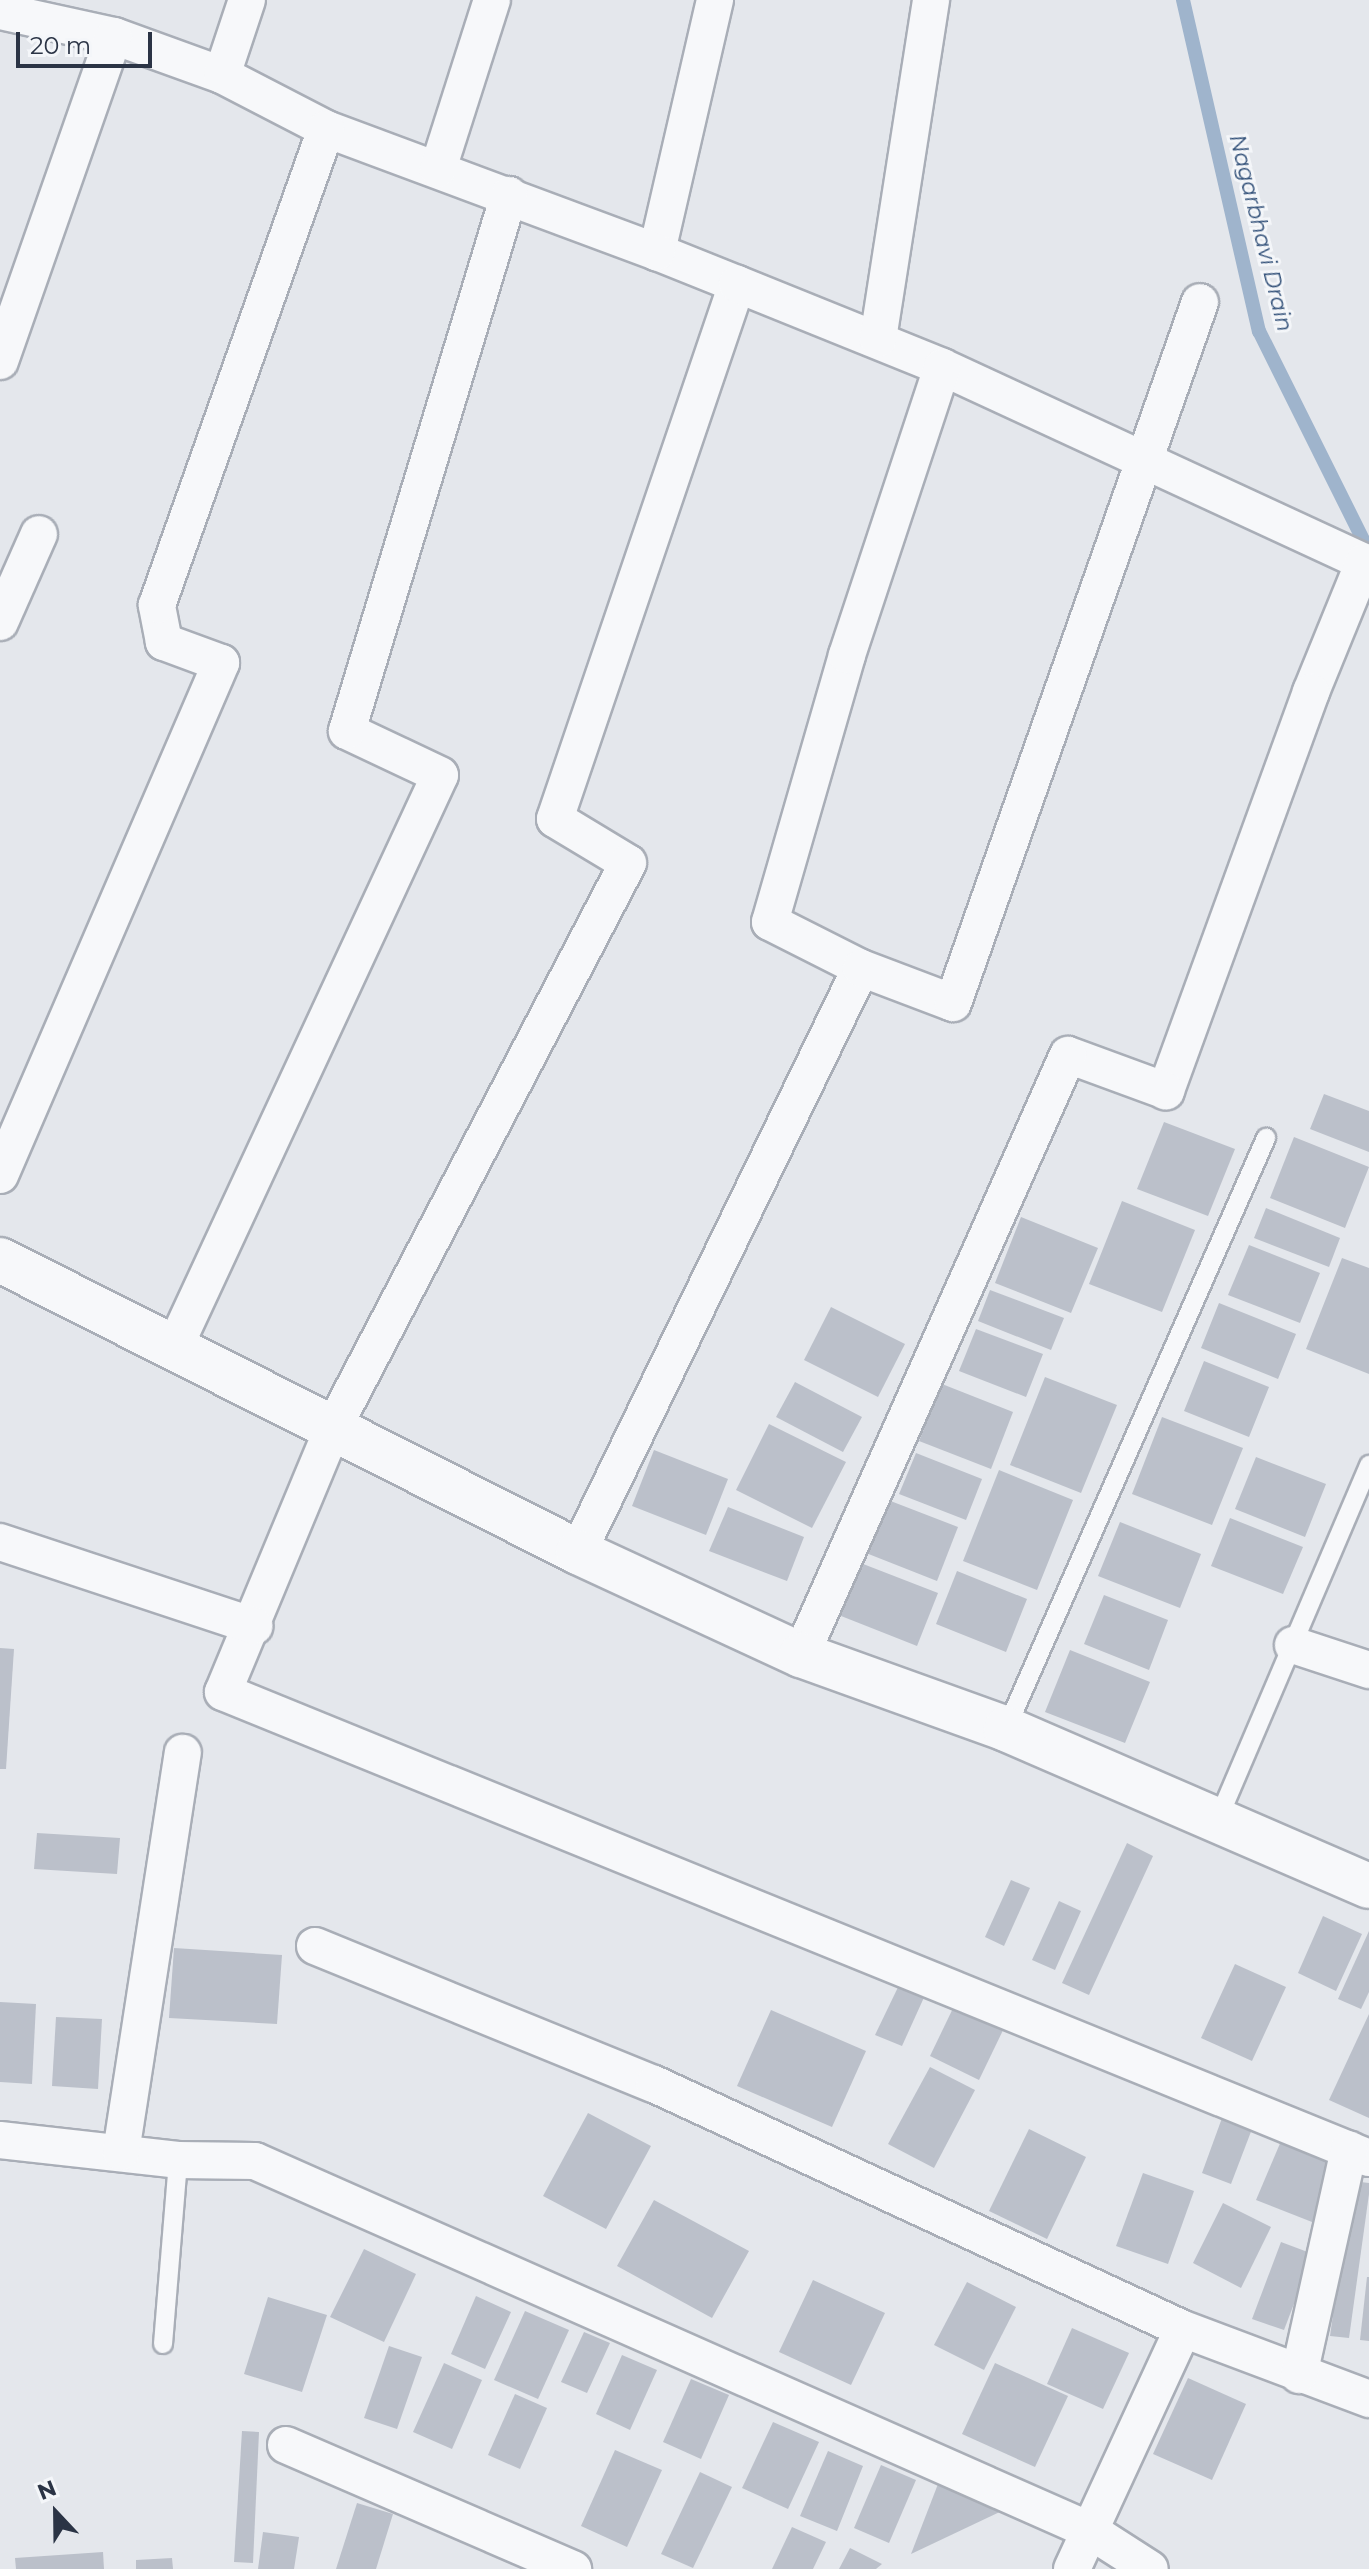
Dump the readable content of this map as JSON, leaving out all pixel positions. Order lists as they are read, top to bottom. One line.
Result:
{"water":["Nagarbhavi Drain"],"scale_bar":"20 m","north":"top"}
